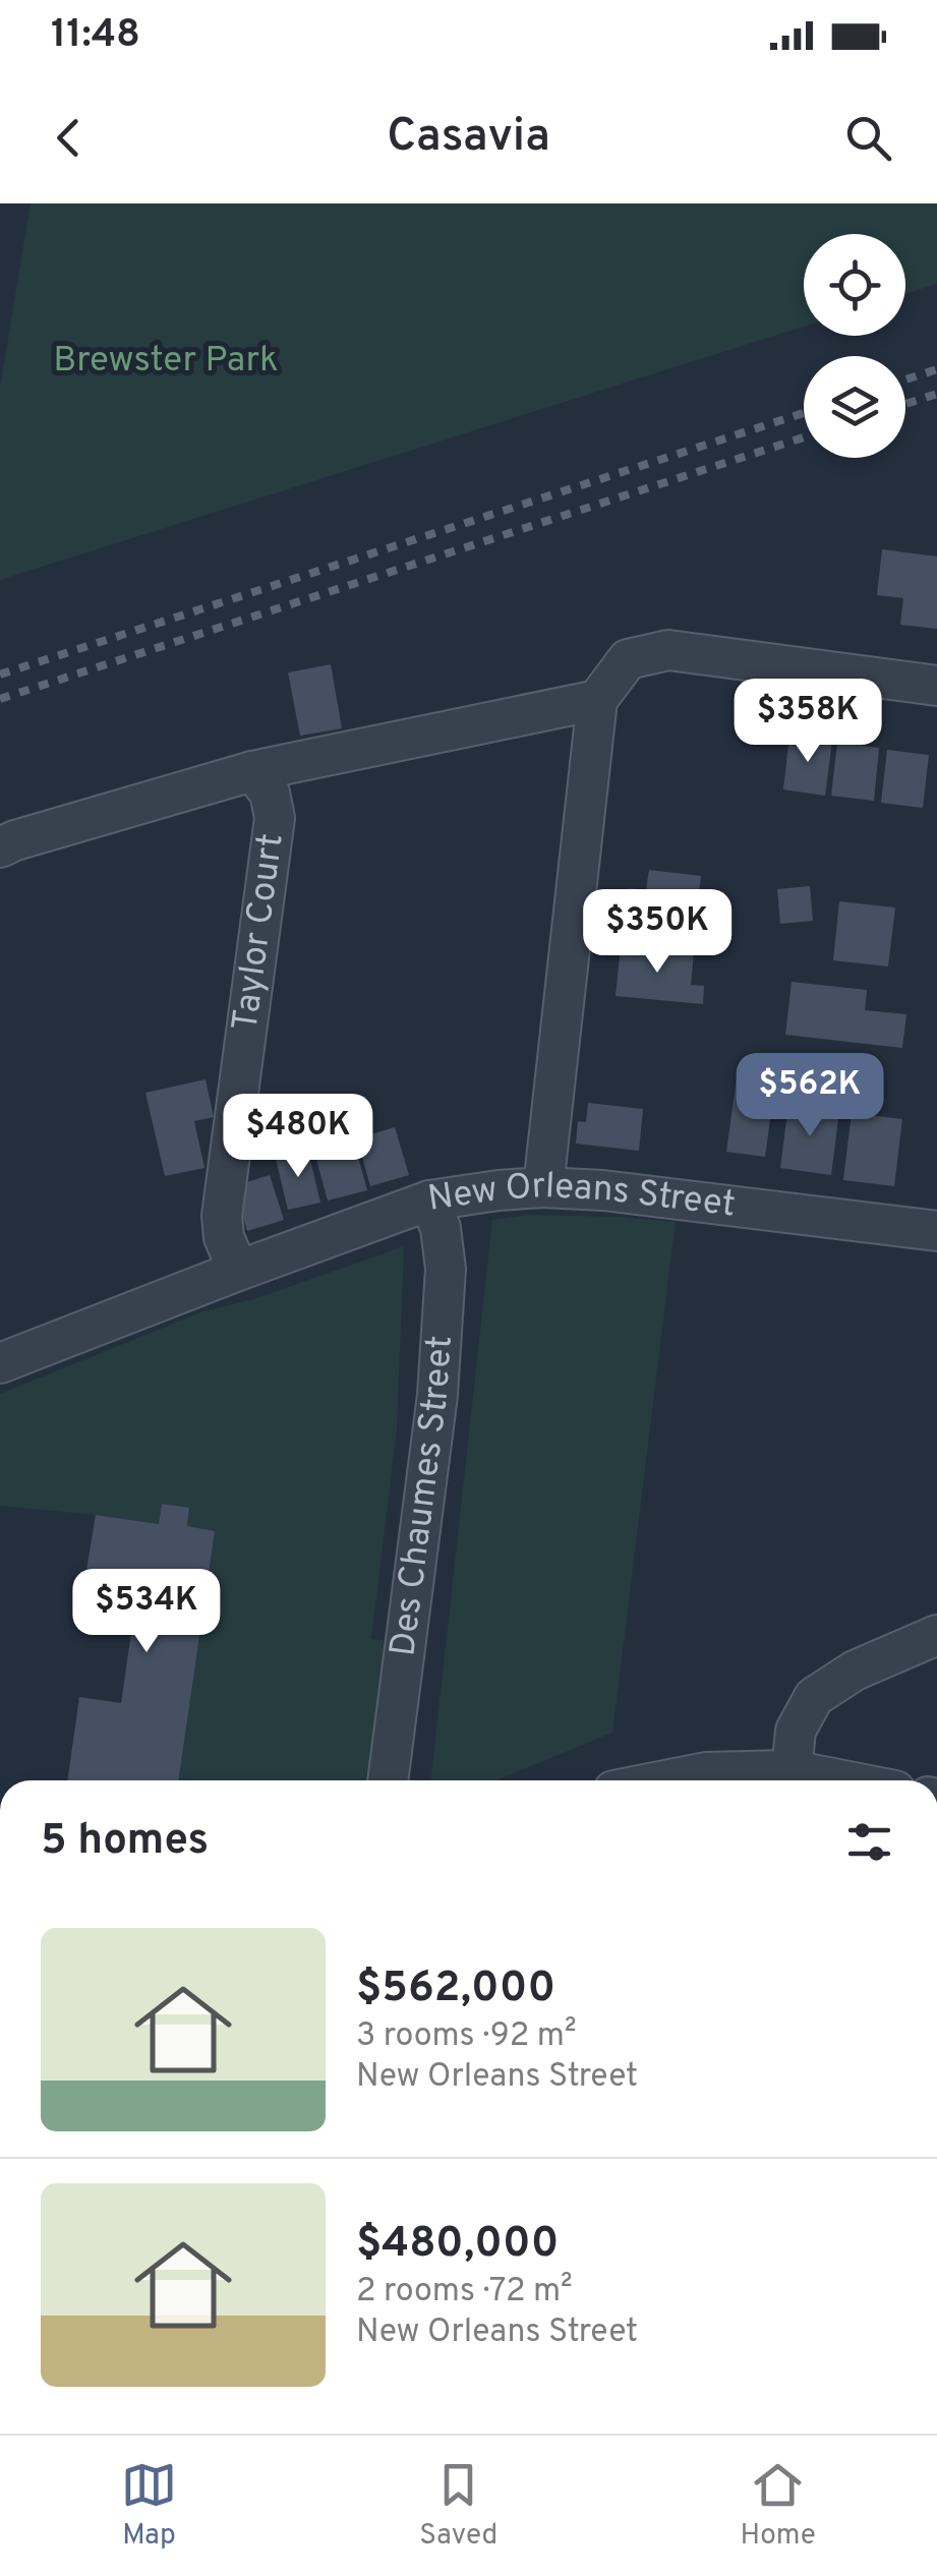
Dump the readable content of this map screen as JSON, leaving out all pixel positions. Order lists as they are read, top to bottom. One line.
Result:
{"streets":{"street":["Taylor Court","New Orleans Street","Des Chaumes Street"]},"crossings":[["Taylor Court","New Orleans Street"],["New Orleans Street","Des Chaumes Street"]],"parks":["Brewster Park"],"page":{"status":"11:48","header":"Casavia","price":["$358K","$350K","$562K","$480K","$534K"],"heading":"5 homes","list":[{"name":"$562,000","note":"3 rooms · 92 m² · New Orleans Street"},{"name":"$480,000","note":"2 rooms · 72 m² · New Orleans Street"}],"tabs":["Map","Saved","Home"]}}
